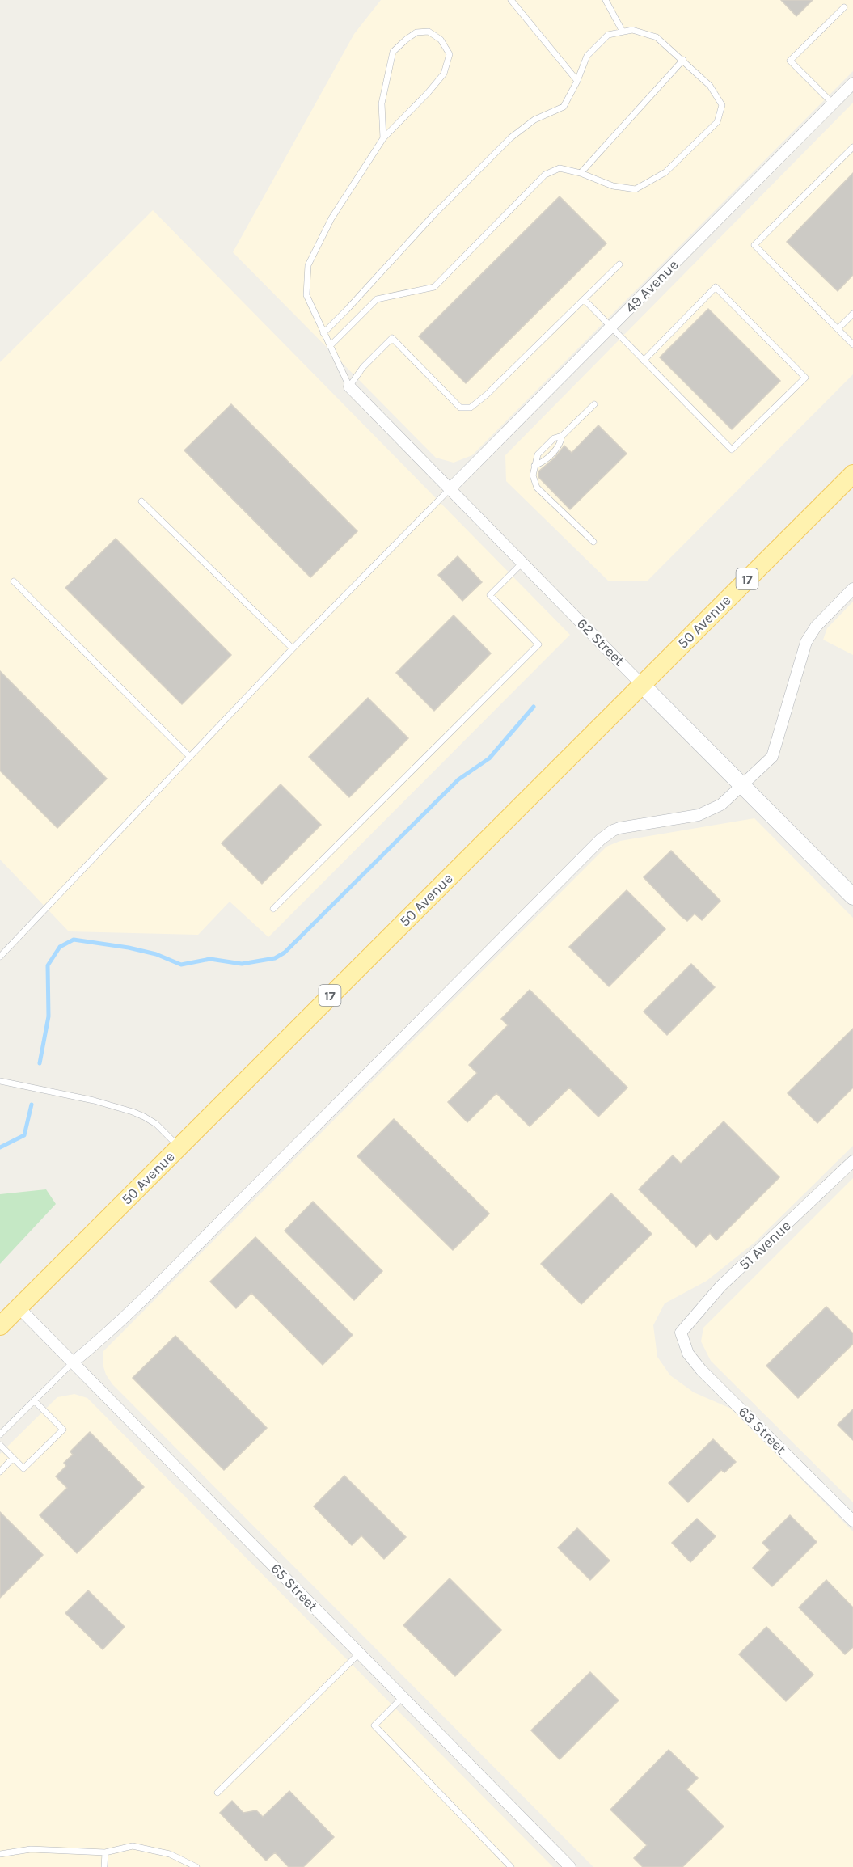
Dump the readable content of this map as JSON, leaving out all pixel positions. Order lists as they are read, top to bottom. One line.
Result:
{"streets":{"main road":["17","50 Avenue","62 Street"],"street":["49 Avenue","51 Avenue","63 Street","65 Street"]},"crossings":[["49 Avenue","62 Street"],["50 Avenue","62 Street"],["50 Avenue","65 Street"],["51 Avenue","63 Street"]]}
